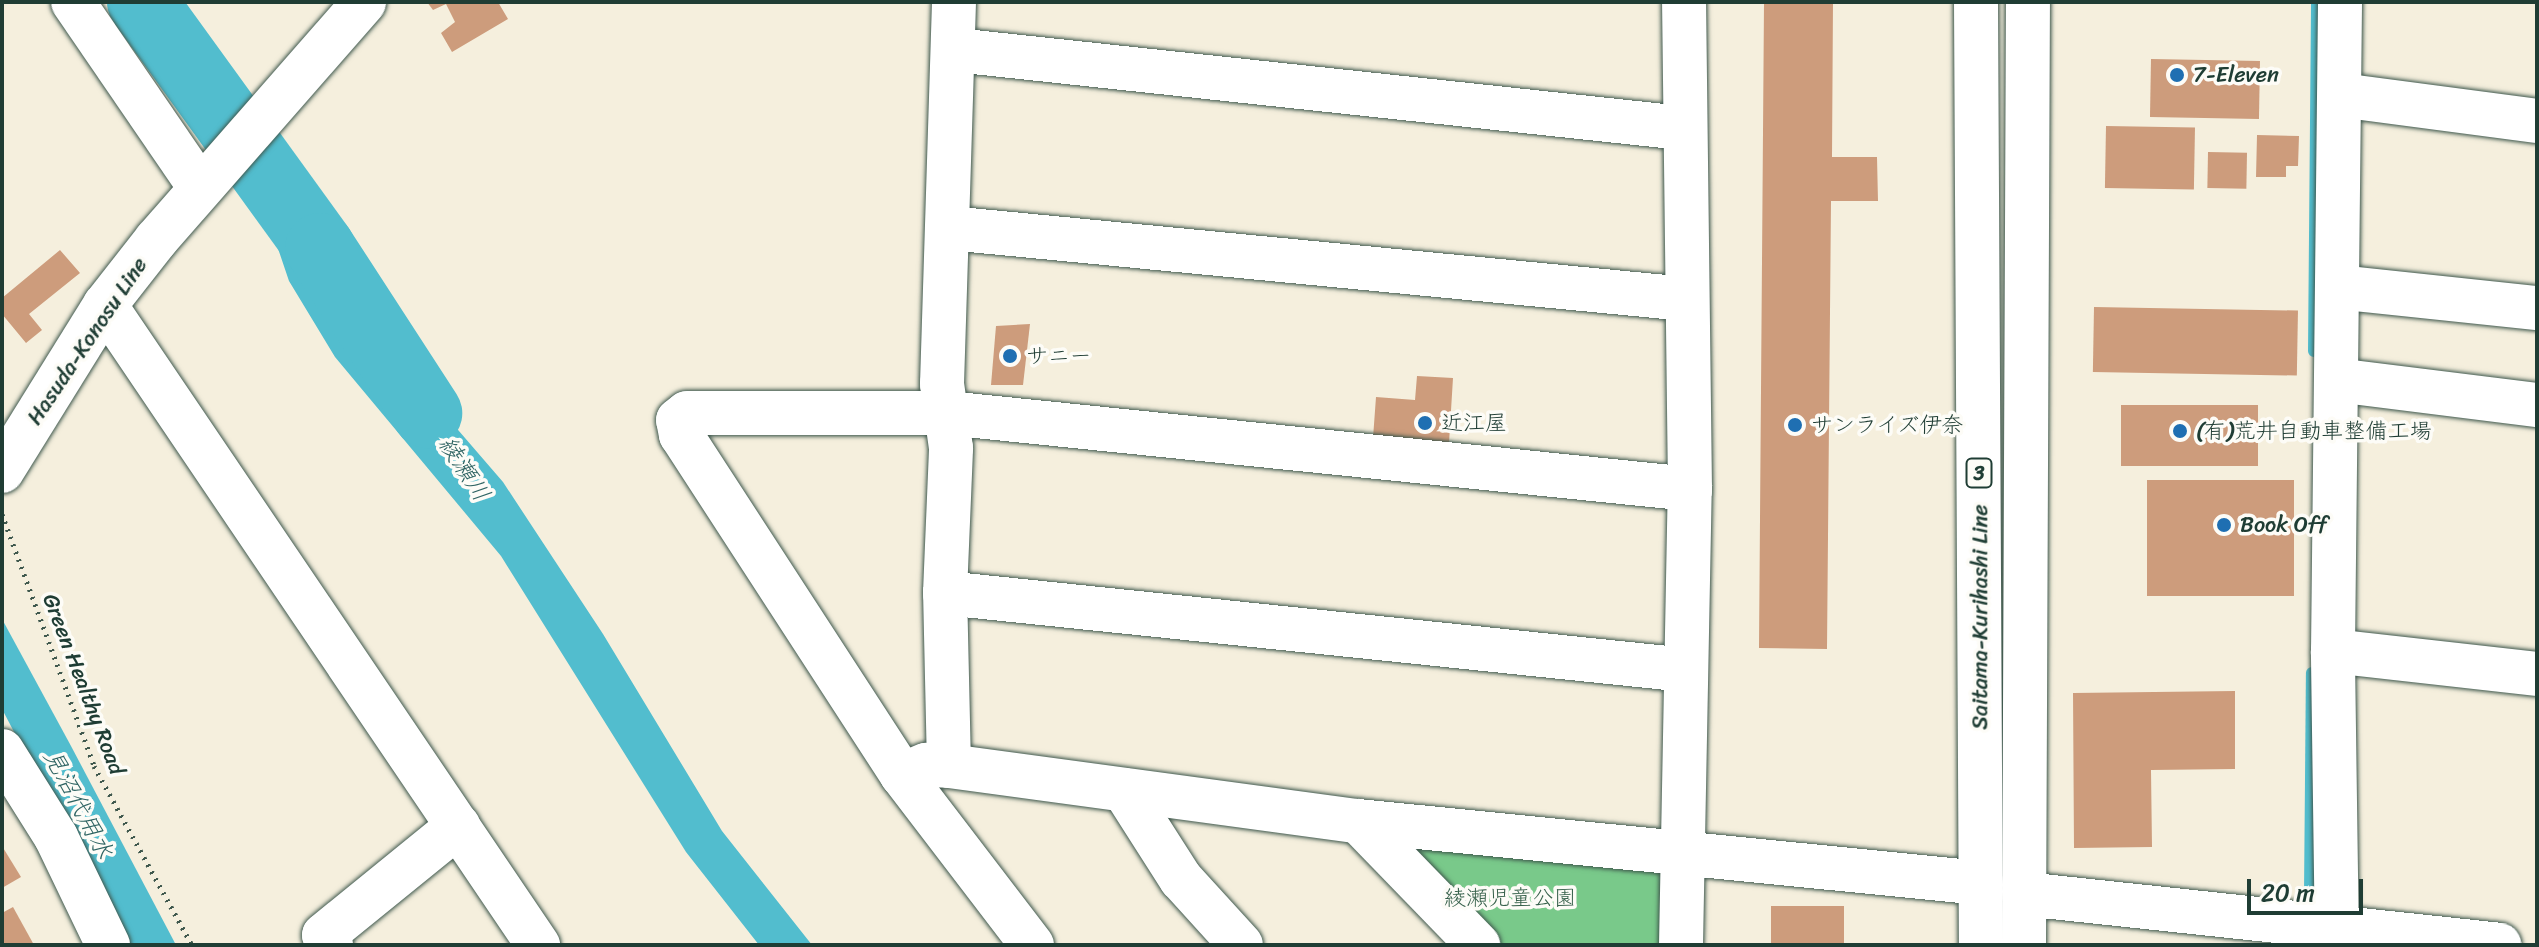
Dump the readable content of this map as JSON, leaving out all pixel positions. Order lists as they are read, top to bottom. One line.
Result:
{"streets":{"street":["Hasuda-Konosu Line","3","Saitama-Kurihashi Line"],"path":["Green Healthy Road"]},"water":["綾瀬川","見沼代用水"],"parks":["綾瀬児童公園"],"places":["7-Eleven","サニー","近江屋","サンライズ伊奈","(有)荒井自動車整備工場","Book Off"],"scale_bar":"20 m"}
